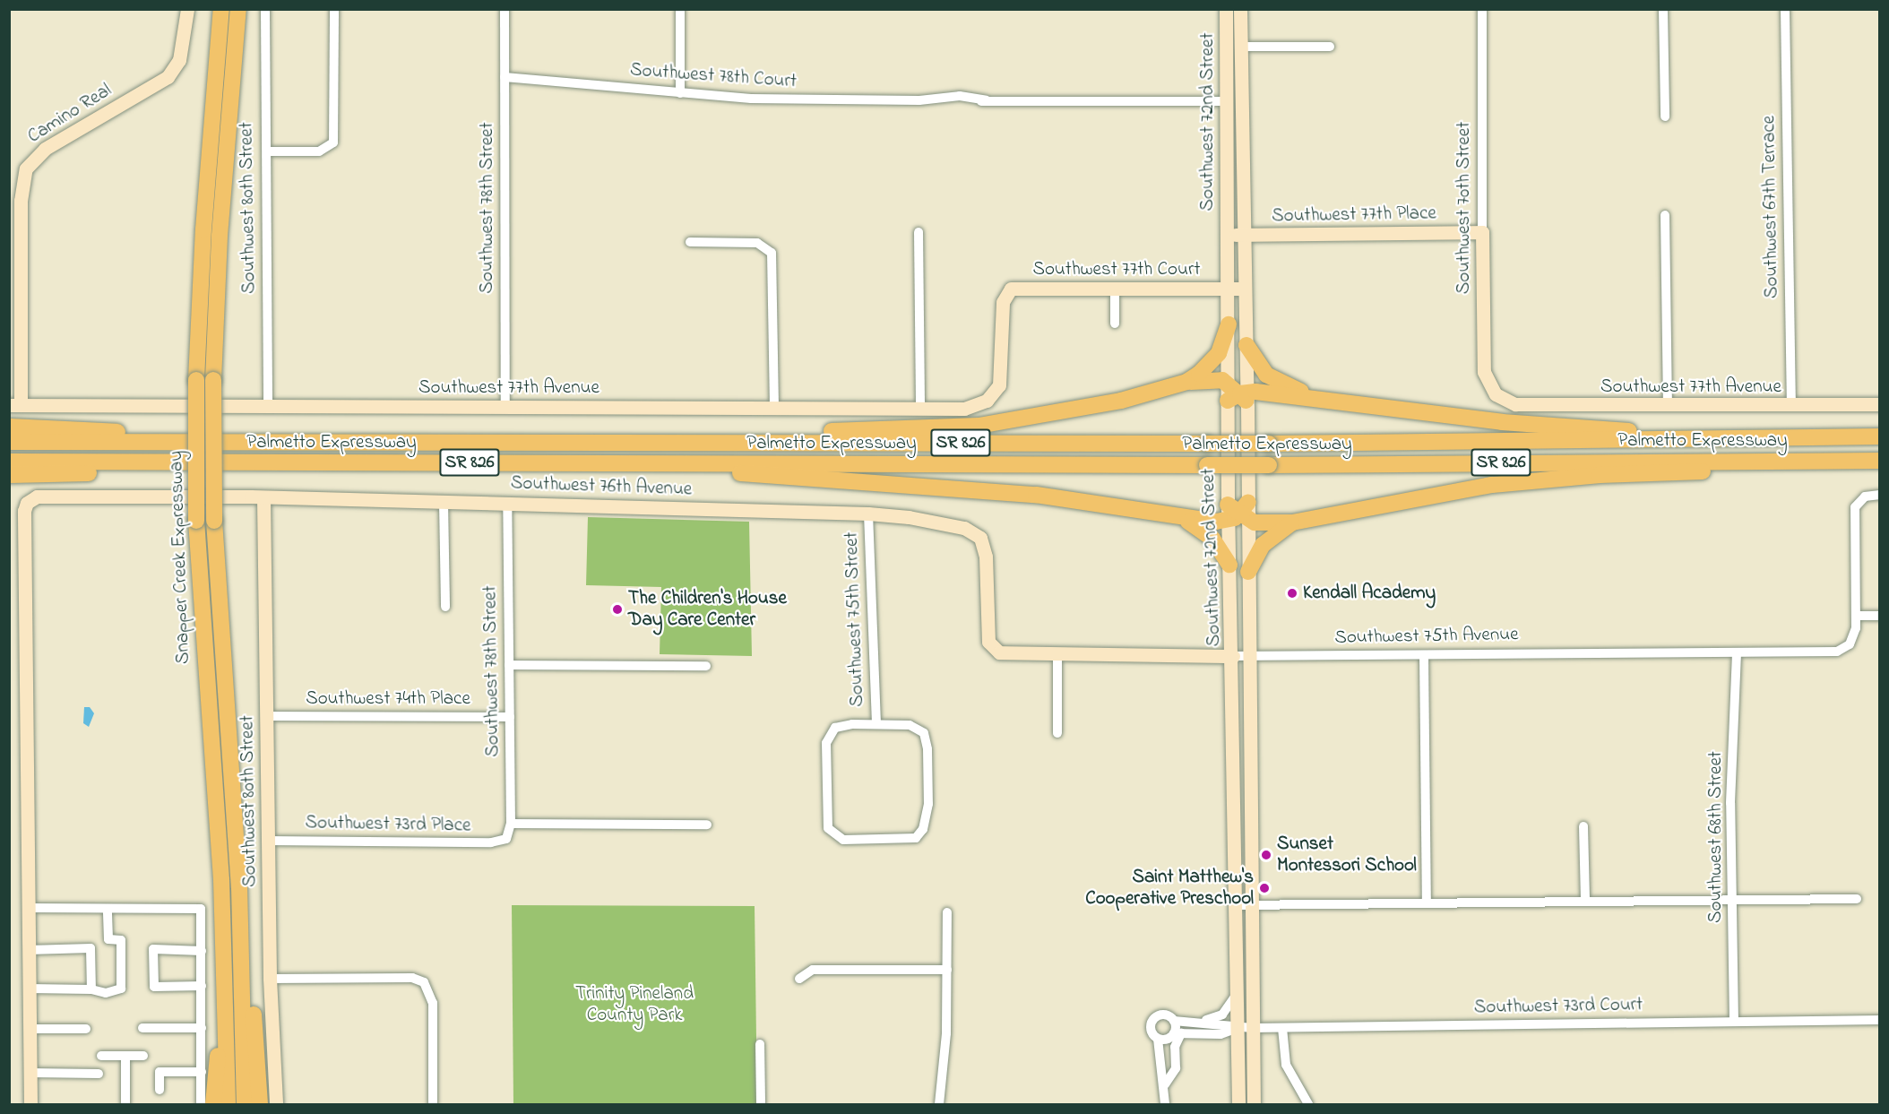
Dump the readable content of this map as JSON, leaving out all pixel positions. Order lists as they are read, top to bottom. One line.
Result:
{"streets":{"highway":["Palmetto Expressway","SR 826","Snapper Creek Expressway"],"street":["Southwest 78th Court","Camino Real","Southwest 72nd Street","Southwest 67th Terrace","Southwest 80th Street","Southwest 78th Street","Southwest 70th Street","Southwest 77th Place","Southwest 77th Court","Southwest 77th Avenue","Southwest 76th Avenue","Southwest 75th Street","Southwest 75th Avenue","Southwest 74th Place","Southwest 73rd Place","Southwest 68th Street","Southwest 73rd Court"]},"crossings":[["Southwest 78th Court","Southwest 72nd Street"],["Southwest 78th Court","Southwest 78th Street"],["Camino Real","Southwest 77th Avenue"],["Southwest 72nd Street","Southwest 77th Place"],["Southwest 72nd Street","Southwest 77th Court"],["Southwest 72nd Street","Southwest 75th Avenue"],["Southwest 72nd Street","Southwest 73rd Court"],["Southwest 67th Terrace","Southwest 77th Avenue"],["Southwest 80th Street","Southwest 77th Avenue"],["Southwest 80th Street","Southwest 76th Avenue"],["Southwest 80th Street","Southwest 74th Place"],["Southwest 80th Street","Southwest 73rd Place"],["Southwest 78th Street","Southwest 77th Avenue"],["Southwest 78th Street","Southwest 76th Avenue"],["Southwest 78th Street","Southwest 74th Place"],["Southwest 78th Street","Southwest 73rd Place"],["Southwest 70th Street","Southwest 77th Place"],["Southwest 70th Street","Southwest 77th Avenue"],["Southwest 77th Court","Southwest 77th Avenue"],["Southwest 76th Avenue","Southwest 75th Street"],["Southwest 76th Avenue","Southwest 75th Avenue"],["Southwest 75th Avenue","Southwest 68th Street"],["Southwest 68th Street","Southwest 73rd Court"]],"parks":["Trinity Pineland County Park"],"places":["Kendall Academy","The Children's House Day Care Center","Sunset Montessori School","Saint Matthew's Cooperative Preschool"]}
